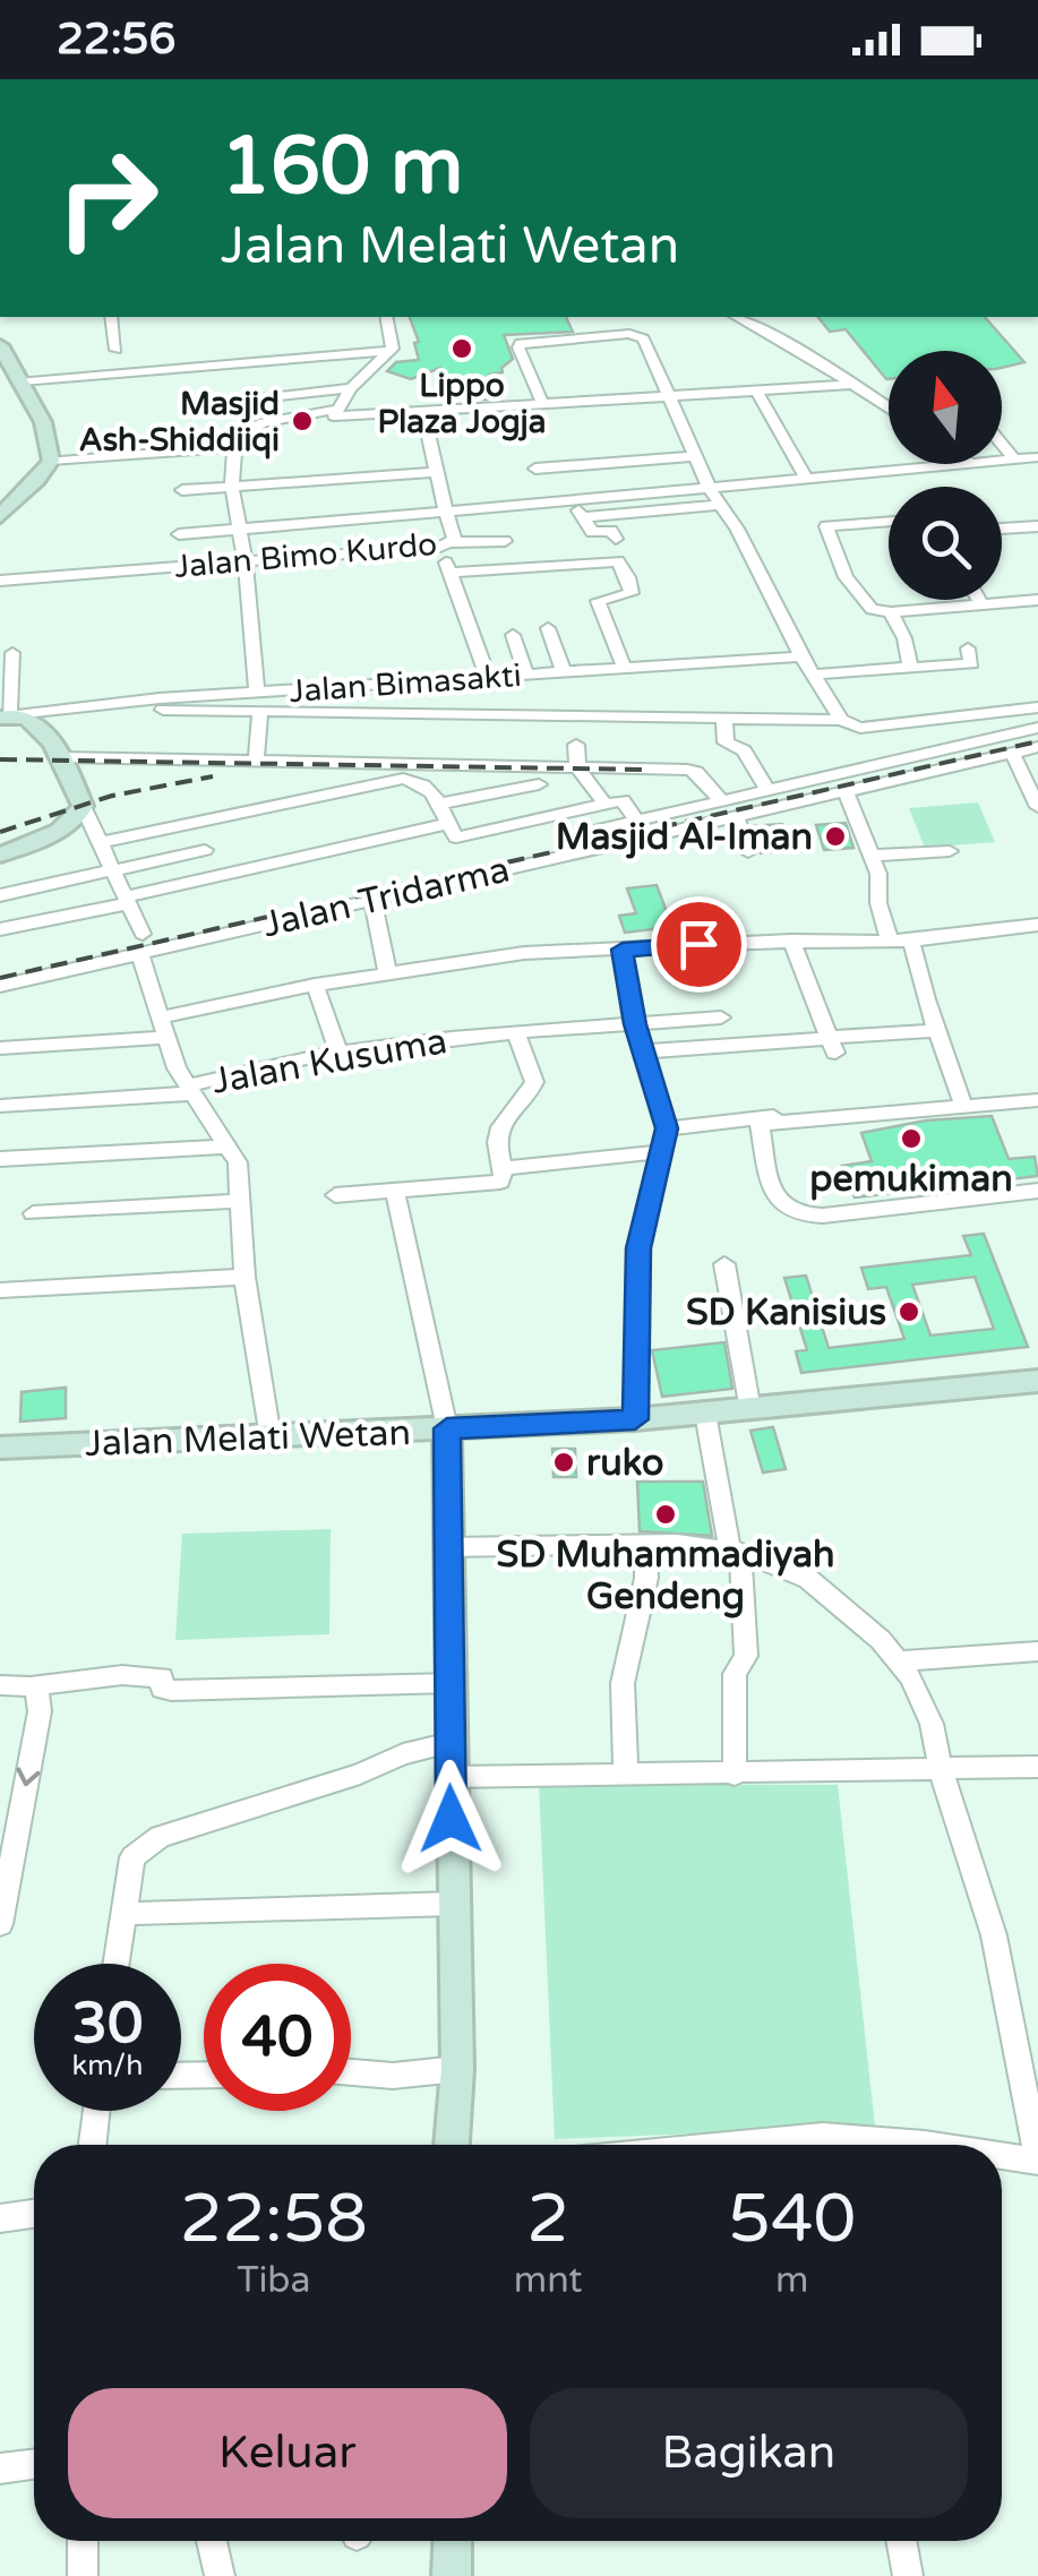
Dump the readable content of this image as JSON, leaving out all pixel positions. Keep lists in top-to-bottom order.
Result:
{
  "streets": {
    "street": [
      "Jalan Bimo Kurdo",
      "Jalan Bimasakti",
      "Jalan Tridarma",
      "Jalan Kusuma",
      "Jalan Melati Wetan"
    ]
  },
  "crossings": [
    ["Jalan Kusuma", "Jalan Melati Wetan"]
  ],
  "places": [
    "Lippo Plaza Jogja",
    "Masjid Ash-Shiddiiqi",
    "Masjid Al-Iman",
    "pemukiman",
    "SD Kanisius",
    "ruko",
    "SD Muhammadiyah Gendeng"
  ],
  "north": "top",
  "page": {
    "status": "22:56",
    "turn": ["160 m", "Jalan Melati Wetan"],
    "speed": "30 km/h",
    "limit": "40",
    "eta": [
      "22:58",
      "Tiba",
      "2",
      "mnt",
      "540",
      "m"
    ],
    "buttons": ["Keluar", "Bagikan"]
  }
}
